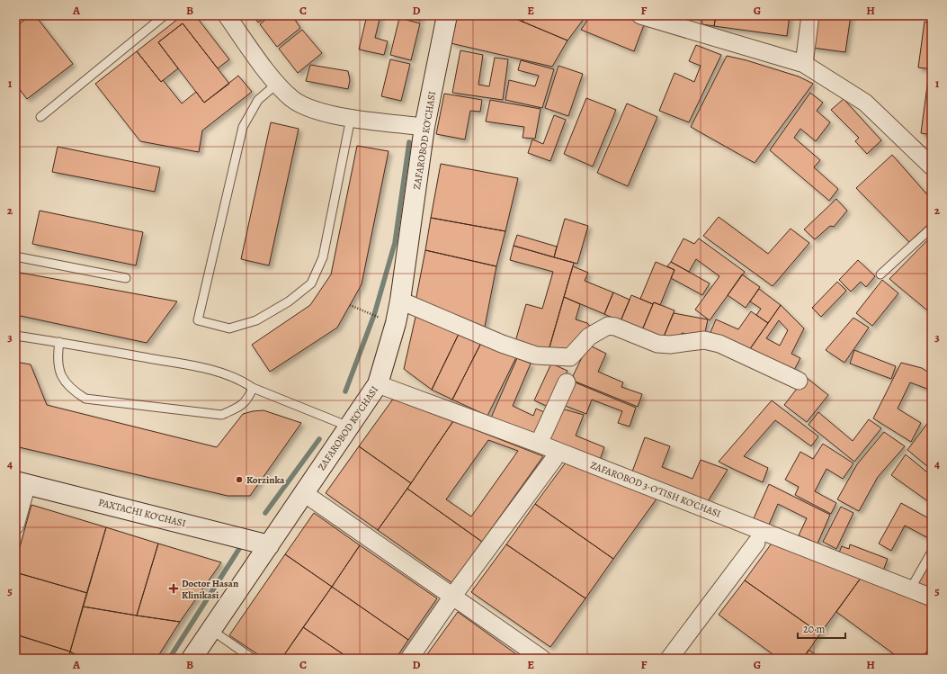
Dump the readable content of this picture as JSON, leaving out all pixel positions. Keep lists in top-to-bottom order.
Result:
{
  "streets": {
    "street": ["ZAFAROBOD KO'CHASI", "ZAFAROBOD 3-O'TISH KO'CHASI", "PAXTACHI KO'CHASI"]
  },
  "crossings": [
    ["ZAFAROBOD KO'CHASI", "ZAFAROBOD 3-O'TISH KO'CHASI"],
    ["ZAFAROBOD KO'CHASI", "PAXTACHI KO'CHASI"]
  ],
  "places": {
    "other": ["Korzinka"],
    "health": ["Doctor Hasan Klinikasi"]
  },
  "scale_bar": "20 m",
  "grid": {
    "columns": [
      "A",
      "B",
      "C",
      "D",
      "E",
      "F",
      "G",
      "H"
    ],
    "rows": [
      "1",
      "2",
      "3",
      "4",
      "5"
    ]
  }
}
